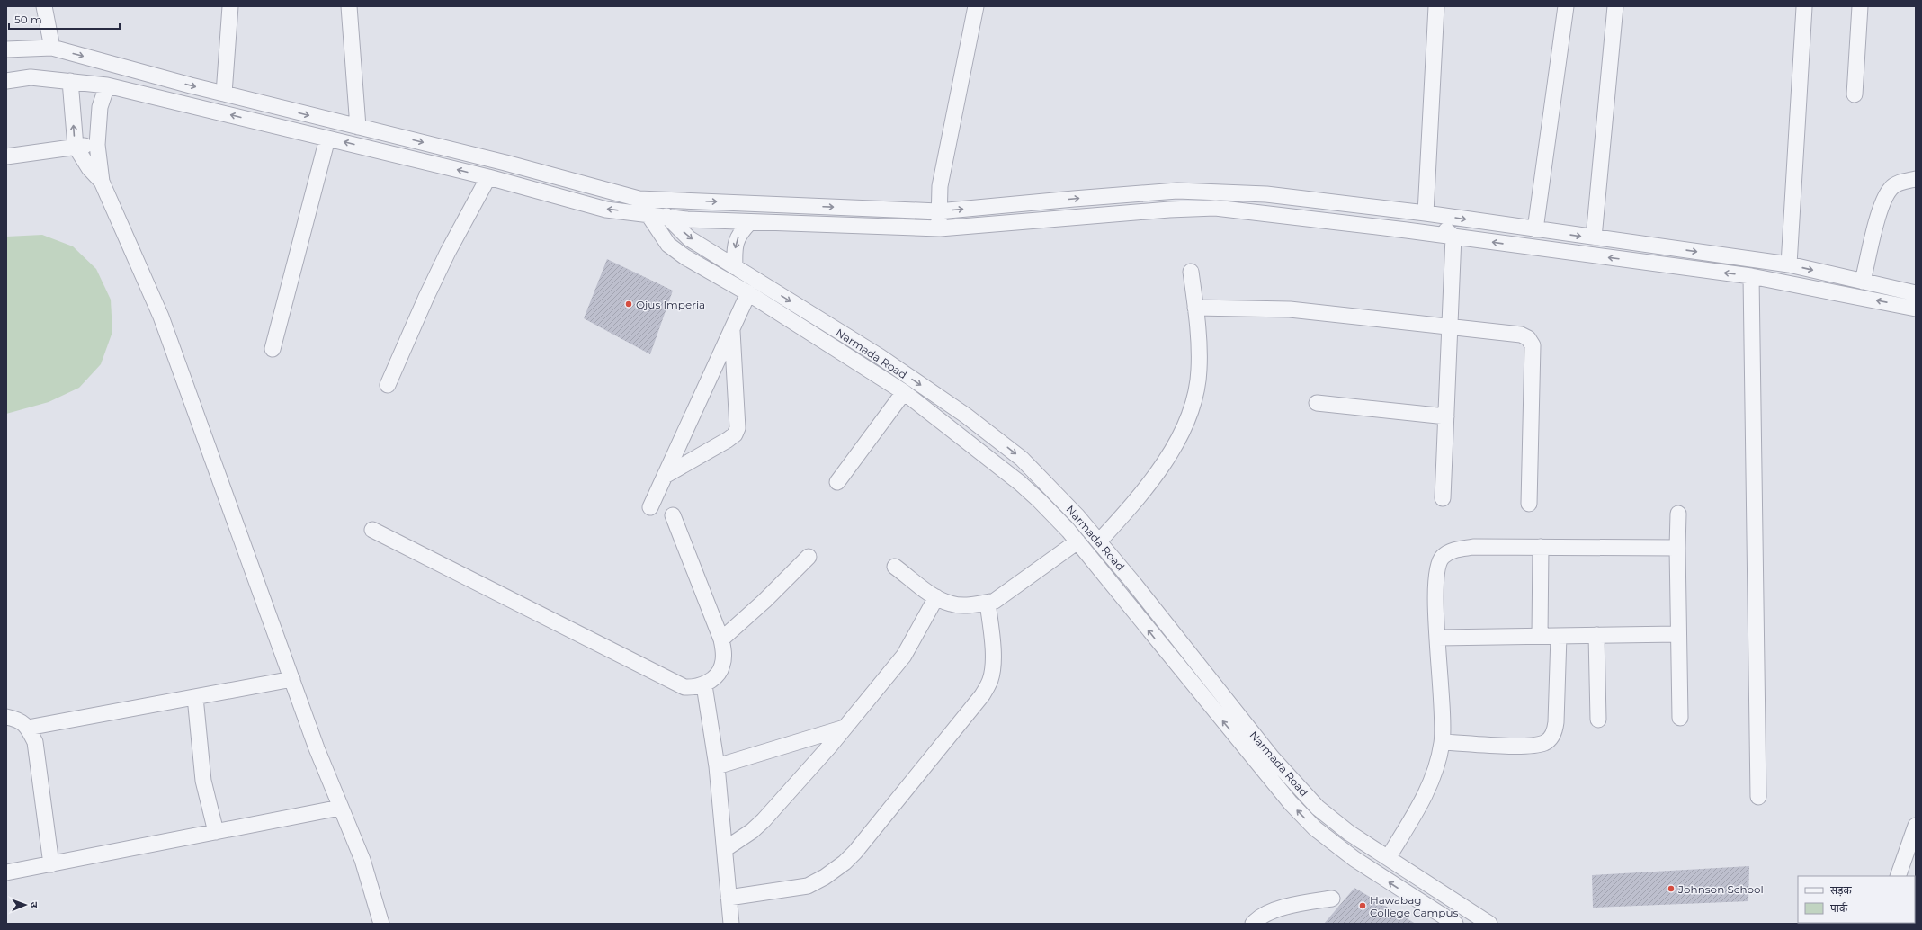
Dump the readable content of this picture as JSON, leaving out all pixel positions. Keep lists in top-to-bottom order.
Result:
{
  "streets": {
    "street": ["Narmada Road"]
  },
  "places": ["Ojus Imperia", "Johnson School", "Hawabag College Campus"],
  "legend": ["सड़क", "पार्क"],
  "scale_bar": "50 m",
  "north": "right"
}
